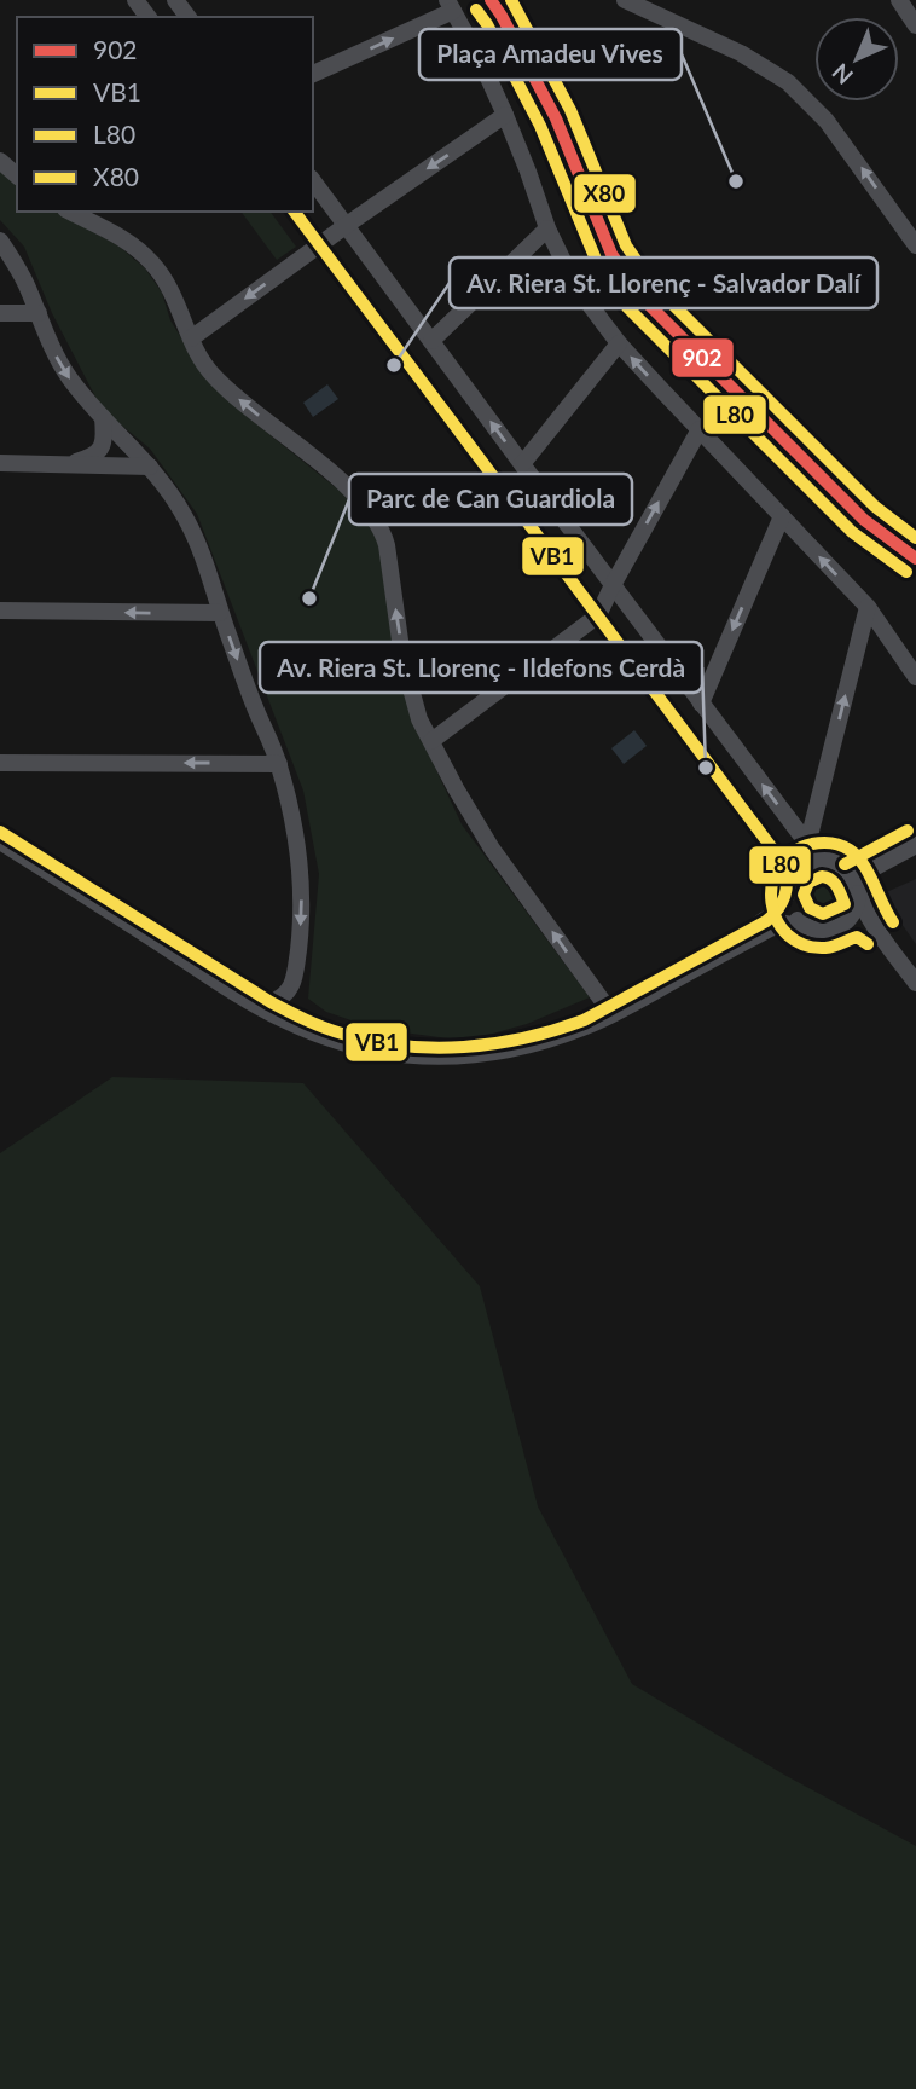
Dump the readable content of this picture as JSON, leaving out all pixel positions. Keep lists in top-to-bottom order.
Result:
{
  "places": [
    "Plaça Amadeu Vives",
    "Av. Riera St. Llorenç - Salvador Dalí",
    "Parc de Can Guardiola",
    "Av. Riera St. Llorenç - Ildefons Cerdà"
  ],
  "lines": [
    "transit line 902",
    "transit line X80",
    "transit line L80",
    "transit line VB1"
  ],
  "legend": [
    "902",
    "VB1",
    "L80",
    "X80"
  ],
  "north": "bottom left"
}
